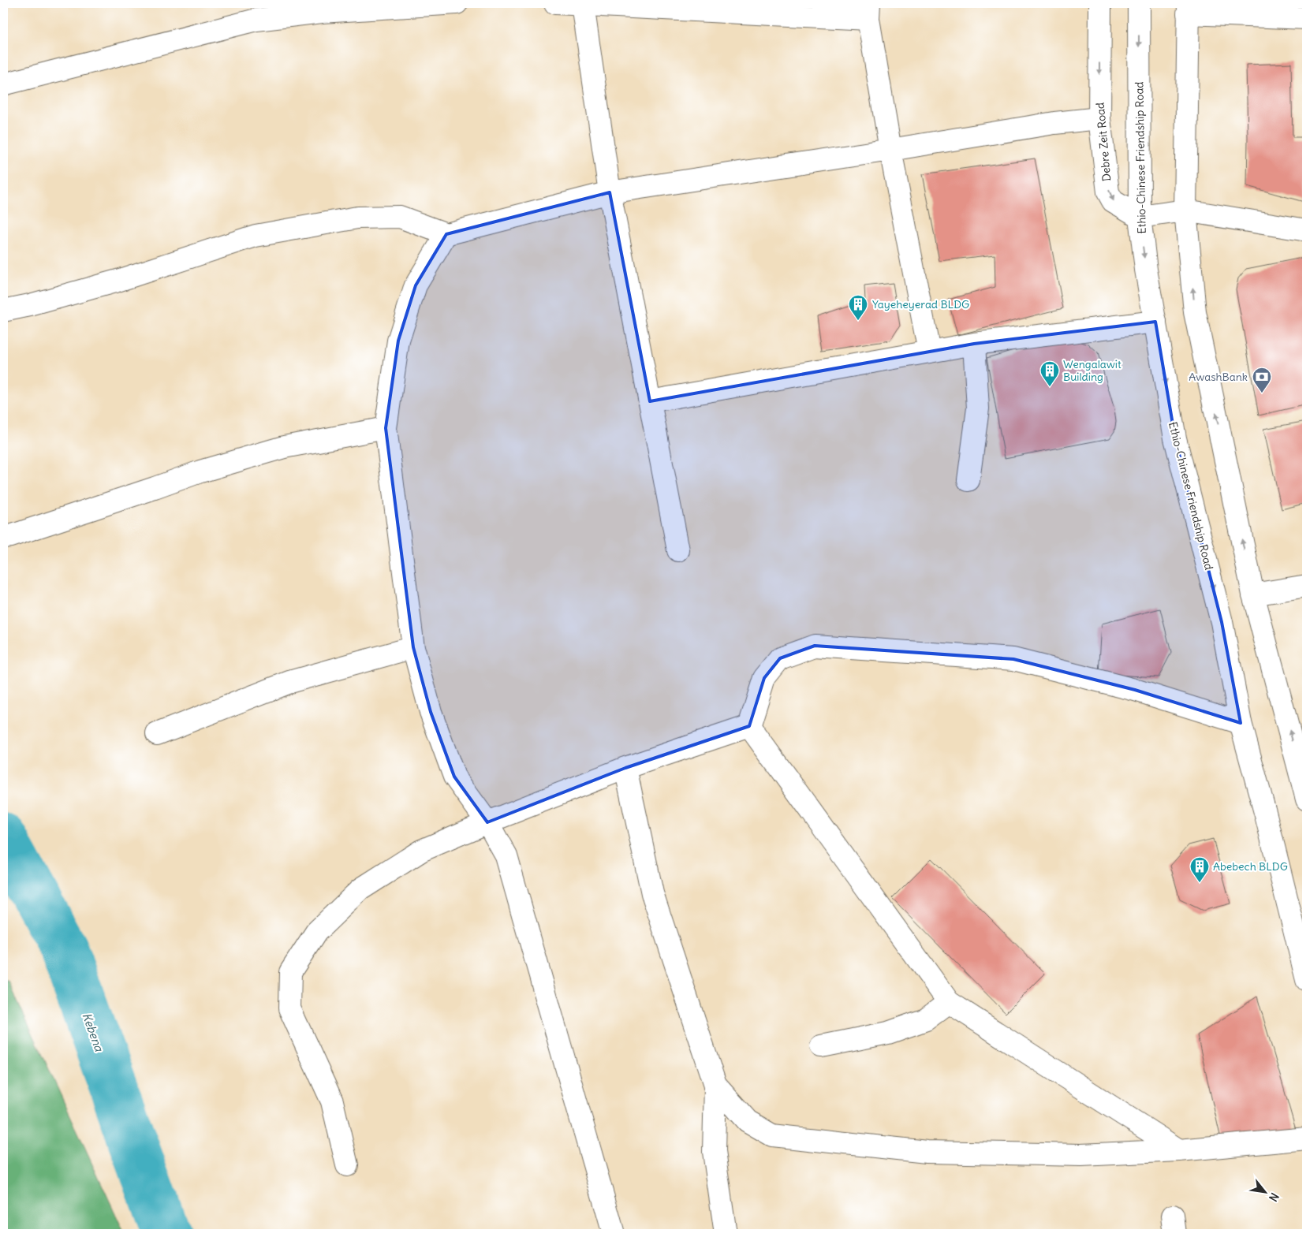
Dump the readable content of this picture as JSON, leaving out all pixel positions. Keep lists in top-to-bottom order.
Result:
{
  "streets": {
    "street": ["Debre Zeit Road", "Ethio-Chinese Friendship Road"]
  },
  "crossings": [
    ["Debre Zeit Road", "Ethio-Chinese Friendship Road"]
  ],
  "water": ["Kebena"],
  "places": {
    "building": ["Yayeheyerad BLDG", "Wengalawit Building", "Abebech BLDG"],
    "bank": ["AwashBank"]
  },
  "north": "bottom right"
}
